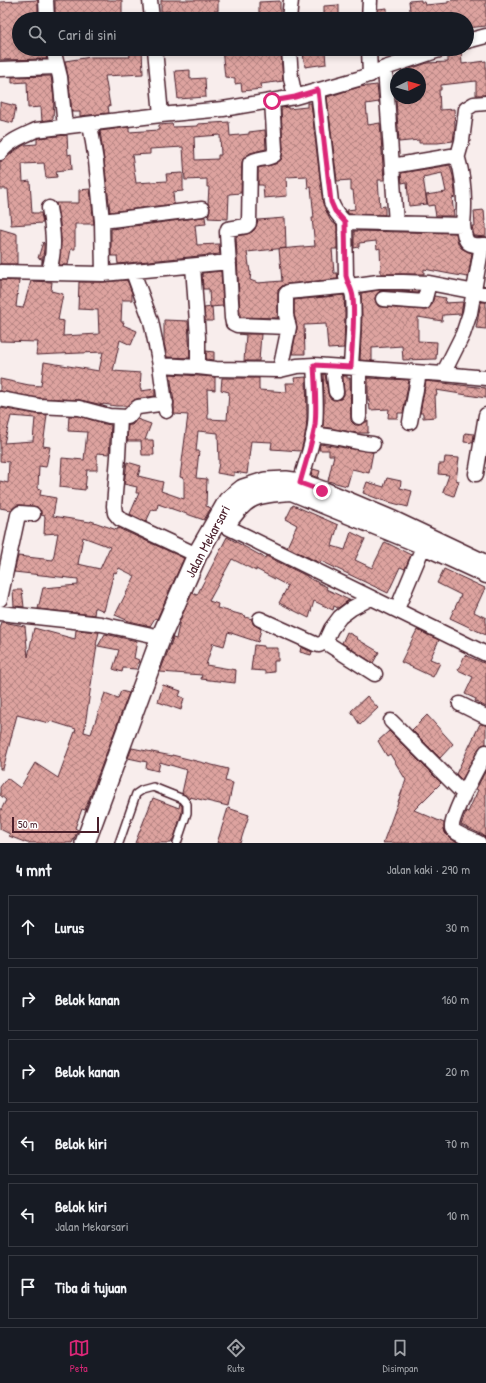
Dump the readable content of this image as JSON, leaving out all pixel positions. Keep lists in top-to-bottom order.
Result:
{
  "streets": {
    "street": ["Jalan Mekarsari"]
  },
  "scale_bar": "50 m",
  "north": "right",
  "page": {
    "search": "Cari di sini",
    "scale": "50 m",
    "heading": ["4 mnt", "Jalan kaki · 290 m"],
    "list": [
      ["Lurus", "30 m"],
      ["Belok kanan", "160 m"],
      ["Belok kanan", "20 m"],
      ["Belok kiri", "70 m"],
      ["Belok kiri", "Jalan Mekarsari", "10 m"],
      "Tiba di tujuan"
    ],
    "nav": ["Peta", "Rute", "Disimpan"]
  }
}
